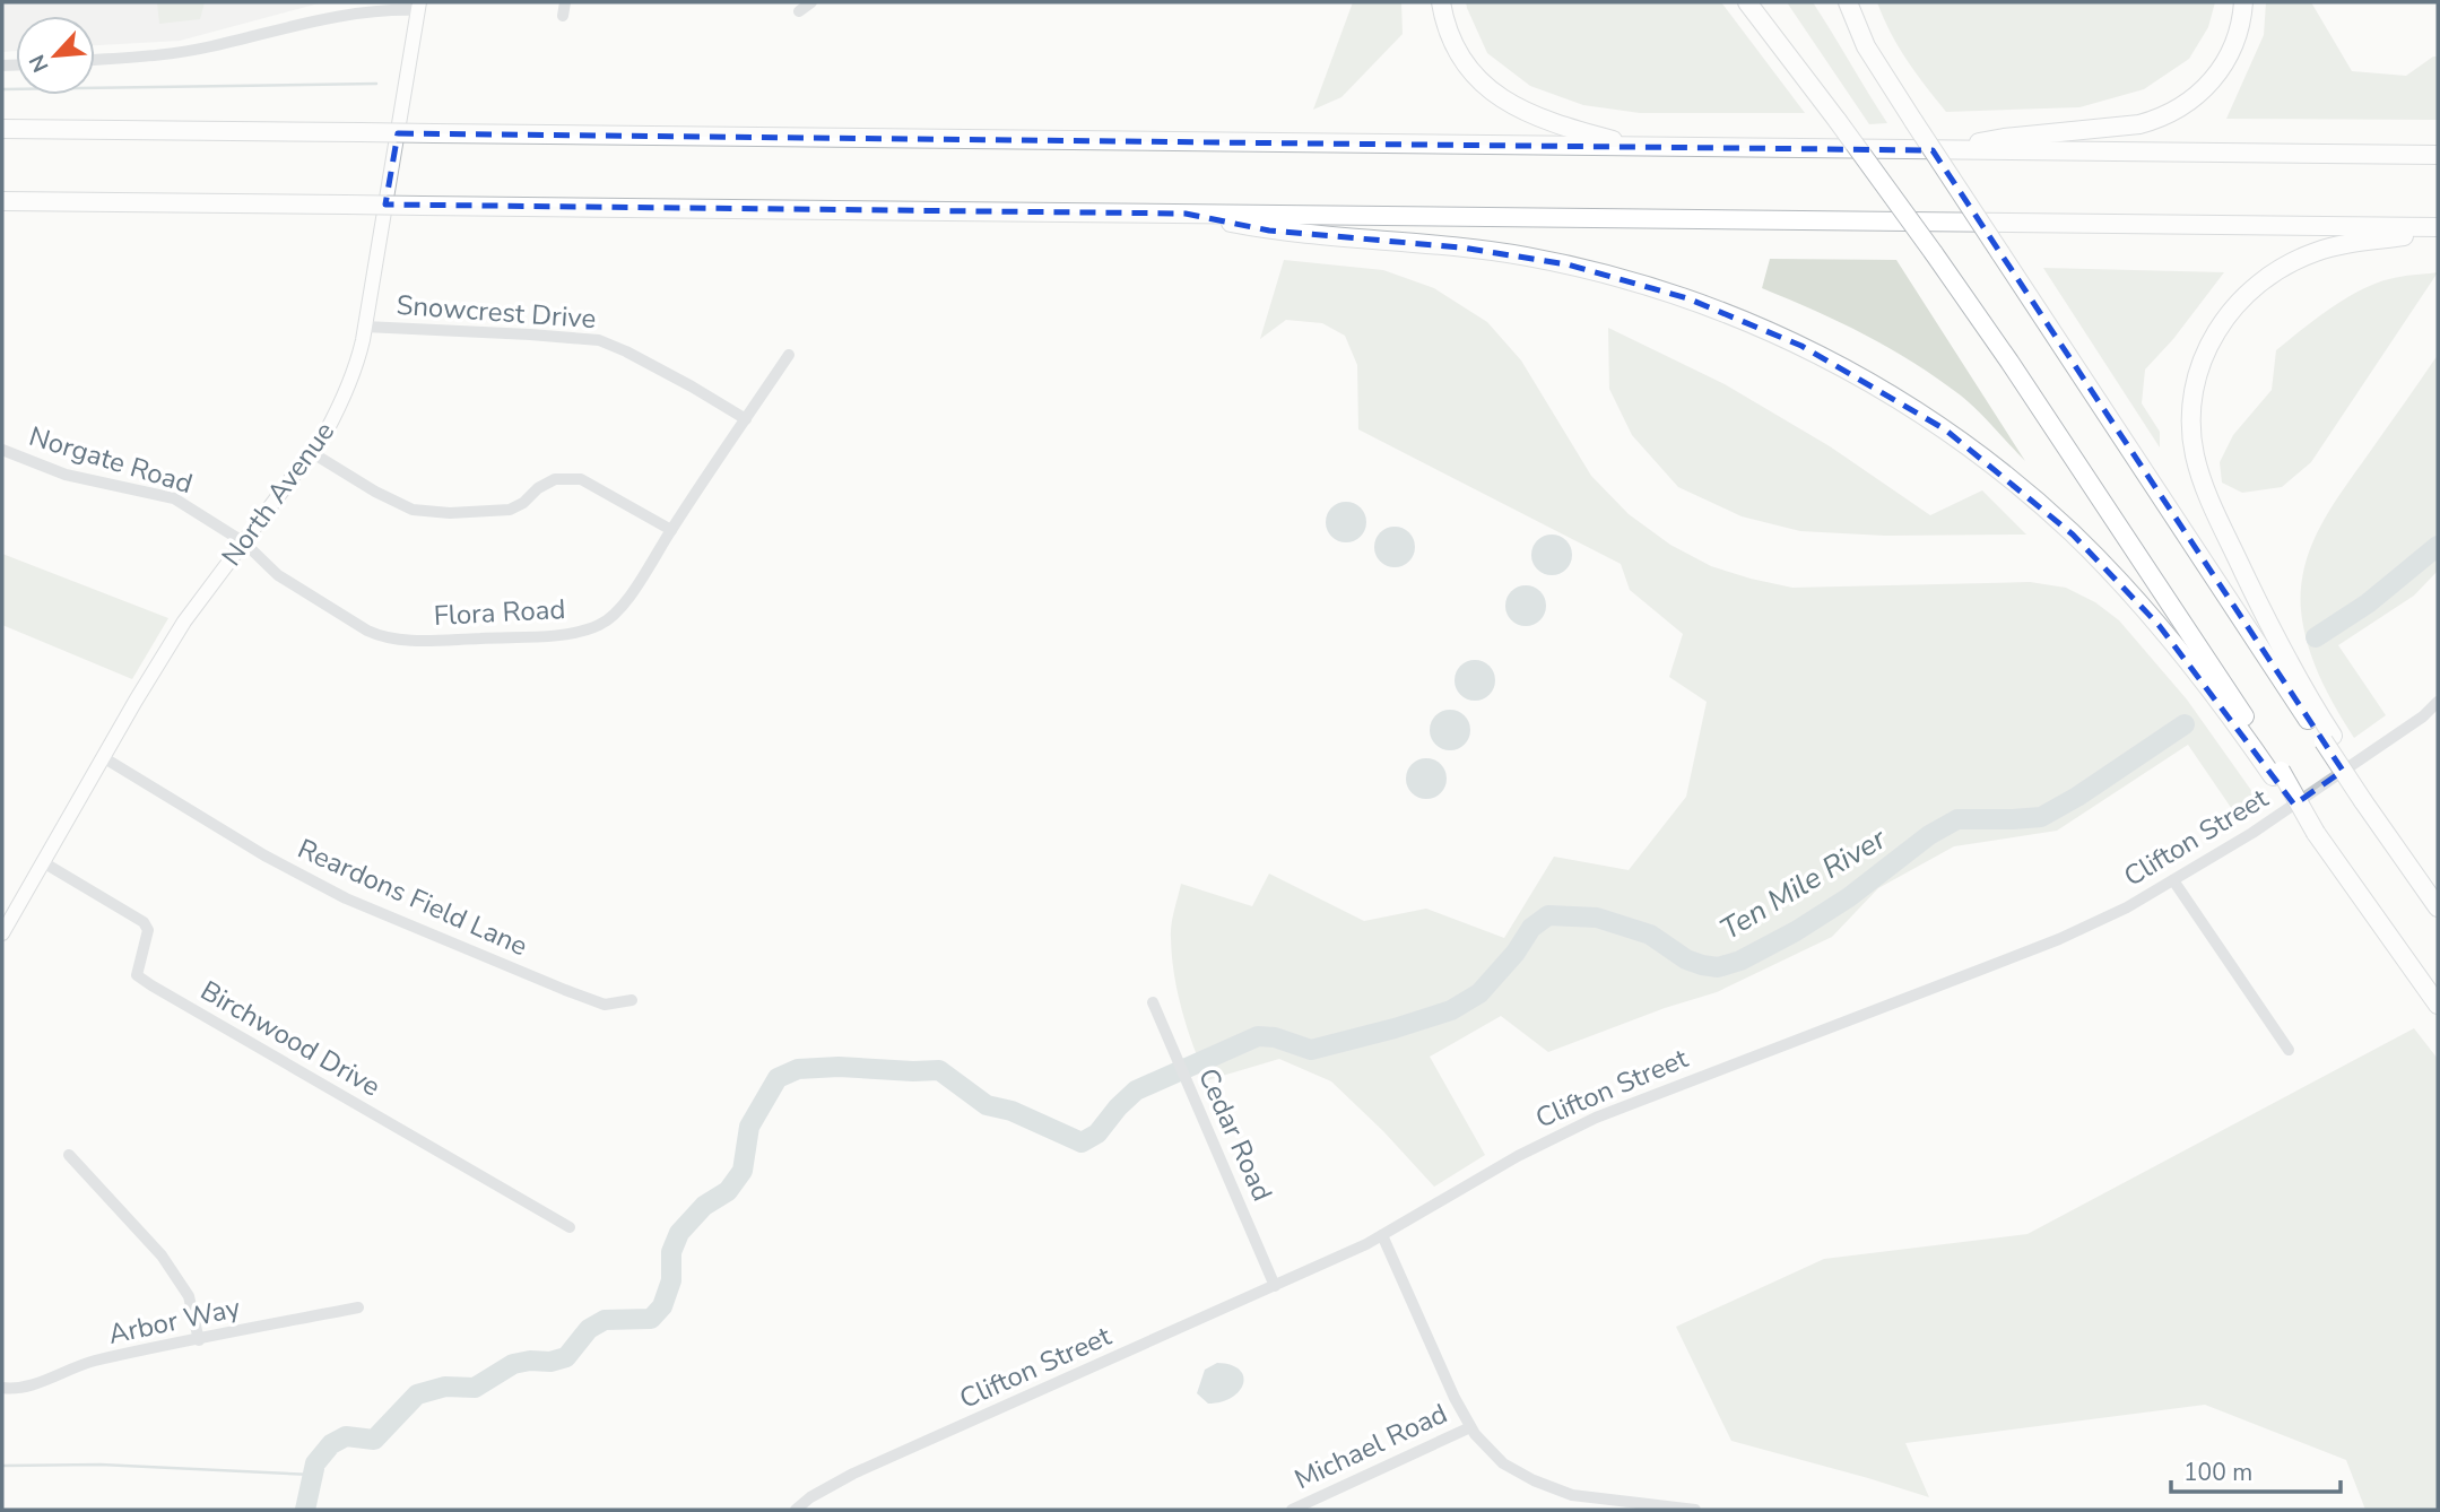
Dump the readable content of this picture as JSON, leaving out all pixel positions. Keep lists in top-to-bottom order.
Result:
{
  "streets": {
    "main road": ["North Avenue"],
    "street": [
      "Snowcrest Drive",
      "Norgate Road",
      "Flora Road",
      "Clifton Street",
      "Reardons Field Lane",
      "Birchwood Drive",
      "Cedar Road",
      "Arbor Way",
      "Michael Road"
    ]
  },
  "crossings": [
    ["Snowcrest Drive", "North Avenue"],
    ["Snowcrest Drive", "Flora Road"],
    ["Norgate Road", "North Avenue"],
    ["Norgate Road", "Flora Road"],
    ["North Avenue", "Flora Road"],
    ["North Avenue", "Reardons Field Lane"],
    ["North Avenue", "Birchwood Drive"],
    ["Clifton Street", "Cedar Road"]
  ],
  "water": ["Ten Mile River"],
  "scale_bar": "100 m",
  "north": "bottom left"
}
